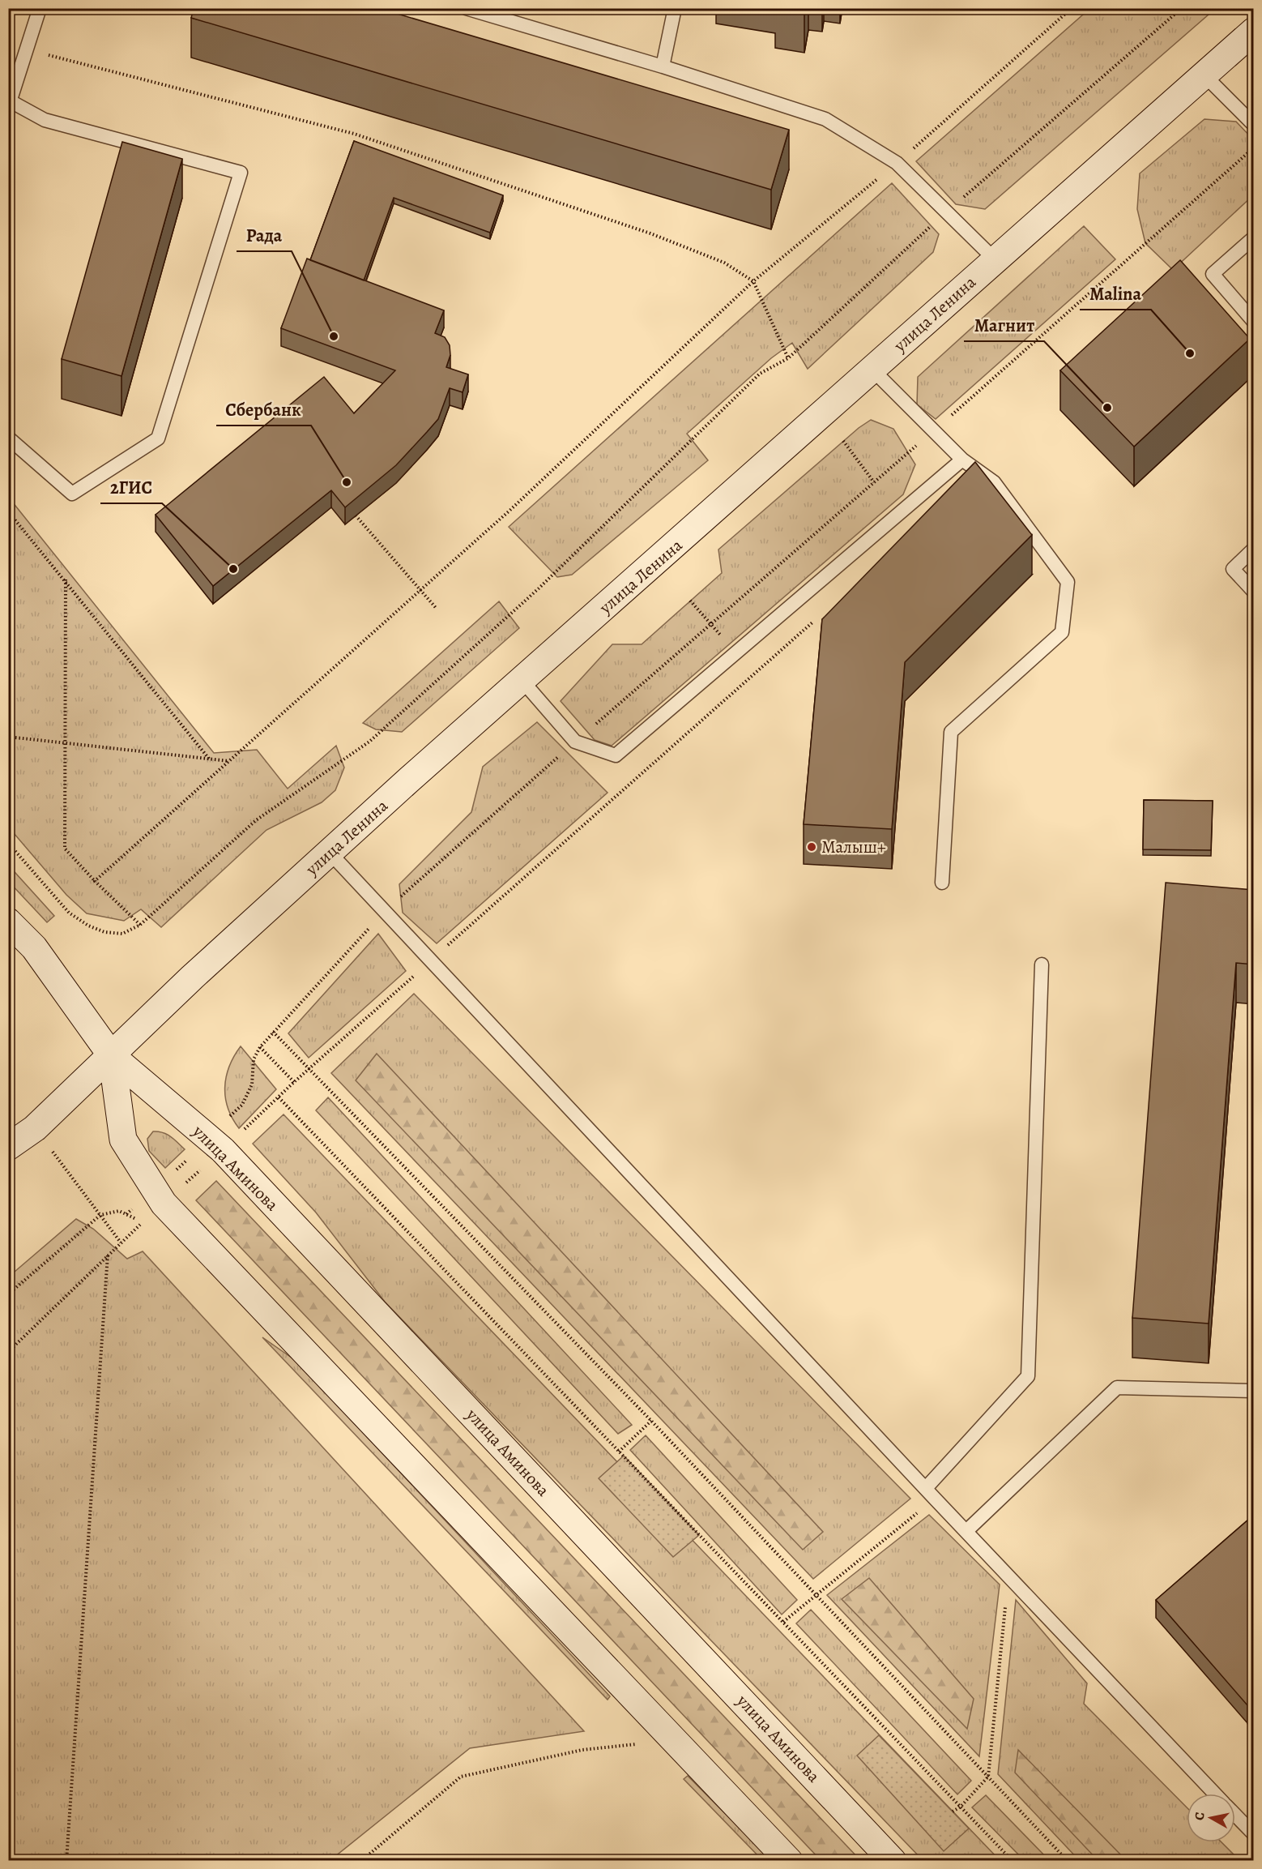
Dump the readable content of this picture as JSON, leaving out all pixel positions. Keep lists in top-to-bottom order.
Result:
{
  "streets": {
    "street": ["улица Ленина", "улица Аминова"]
  },
  "crossings": [
    ["улица Ленина", "улица Аминова"]
  ],
  "places": [
    "Рада",
    "Malina",
    "Магнит",
    "Сбербанк",
    "2ГИС",
    "Малыш+"
  ],
  "north": "left"
}
